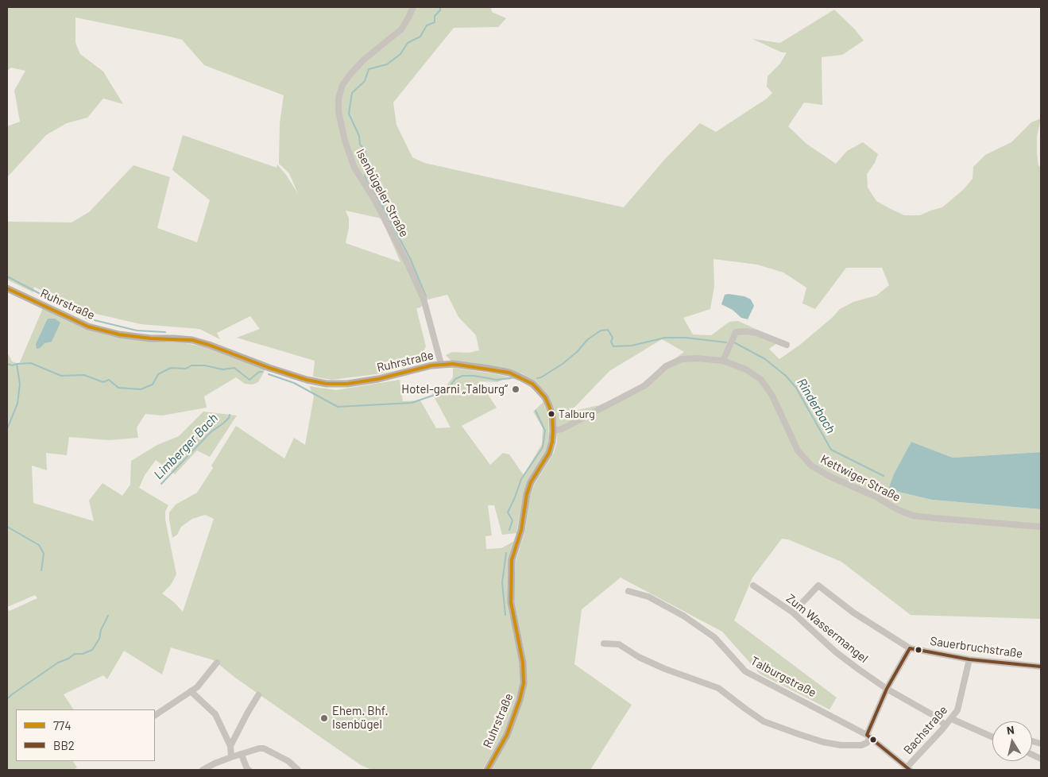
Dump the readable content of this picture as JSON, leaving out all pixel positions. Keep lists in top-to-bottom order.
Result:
{
  "streets": {
    "main road": ["Ruhrstraße"],
    "street": [
      "Isenbügeler Straße",
      "Kettwiger Straße",
      "Zum Wassermangel",
      "Sauerbruchstraße",
      "Talburgstraße",
      "Bachstraße"
    ]
  },
  "crossings": [
    ["Isenbügeler Straße", "Ruhrstraße"],
    ["Ruhrstraße", "Kettwiger Straße"],
    ["Zum Wassermangel", "Bachstraße"],
    ["Sauerbruchstraße", "Bachstraße"],
    ["Talburgstraße", "Bachstraße"]
  ],
  "water": ["Rinderbach", "Limberger Bach"],
  "places": ["Hotel-garni „Talburg“", "Talburg", "Ehem. Bhf. Isenbügel"],
  "lines": ["transit line 774", "transit line BB2"],
  "legend": ["774", "BB2"],
  "north": "top"
}
